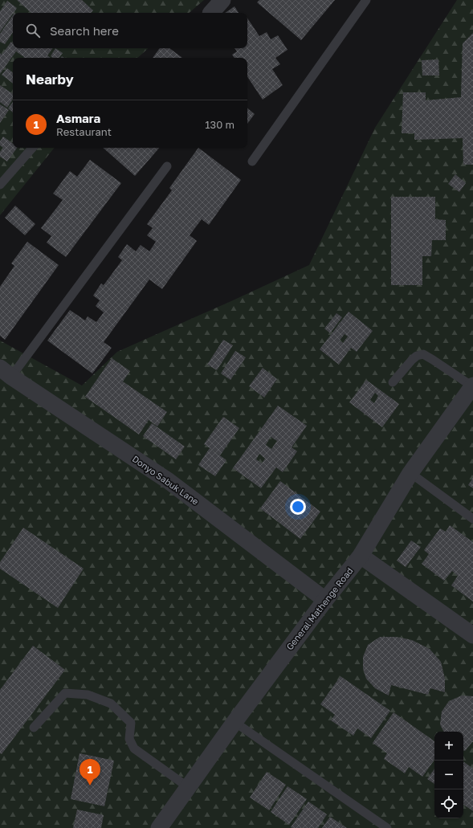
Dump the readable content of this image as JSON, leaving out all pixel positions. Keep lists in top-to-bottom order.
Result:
{
  "streets": {
    "street": ["Donyo Sabuk Lane", "General Mathenge Road"]
  },
  "crossings": [
    ["Donyo Sabuk Lane", "General Mathenge Road"]
  ],
  "page": {
    "search": "Search here",
    "heading": "Nearby",
    "list": [
      {
        "mark": "1",
        "name": "Asmara",
        "note": "Restaurant",
        "value": "130 m"
      }
    ],
    "map_buttons": ["+", "−"],
    "pins": "1"
  }
}
